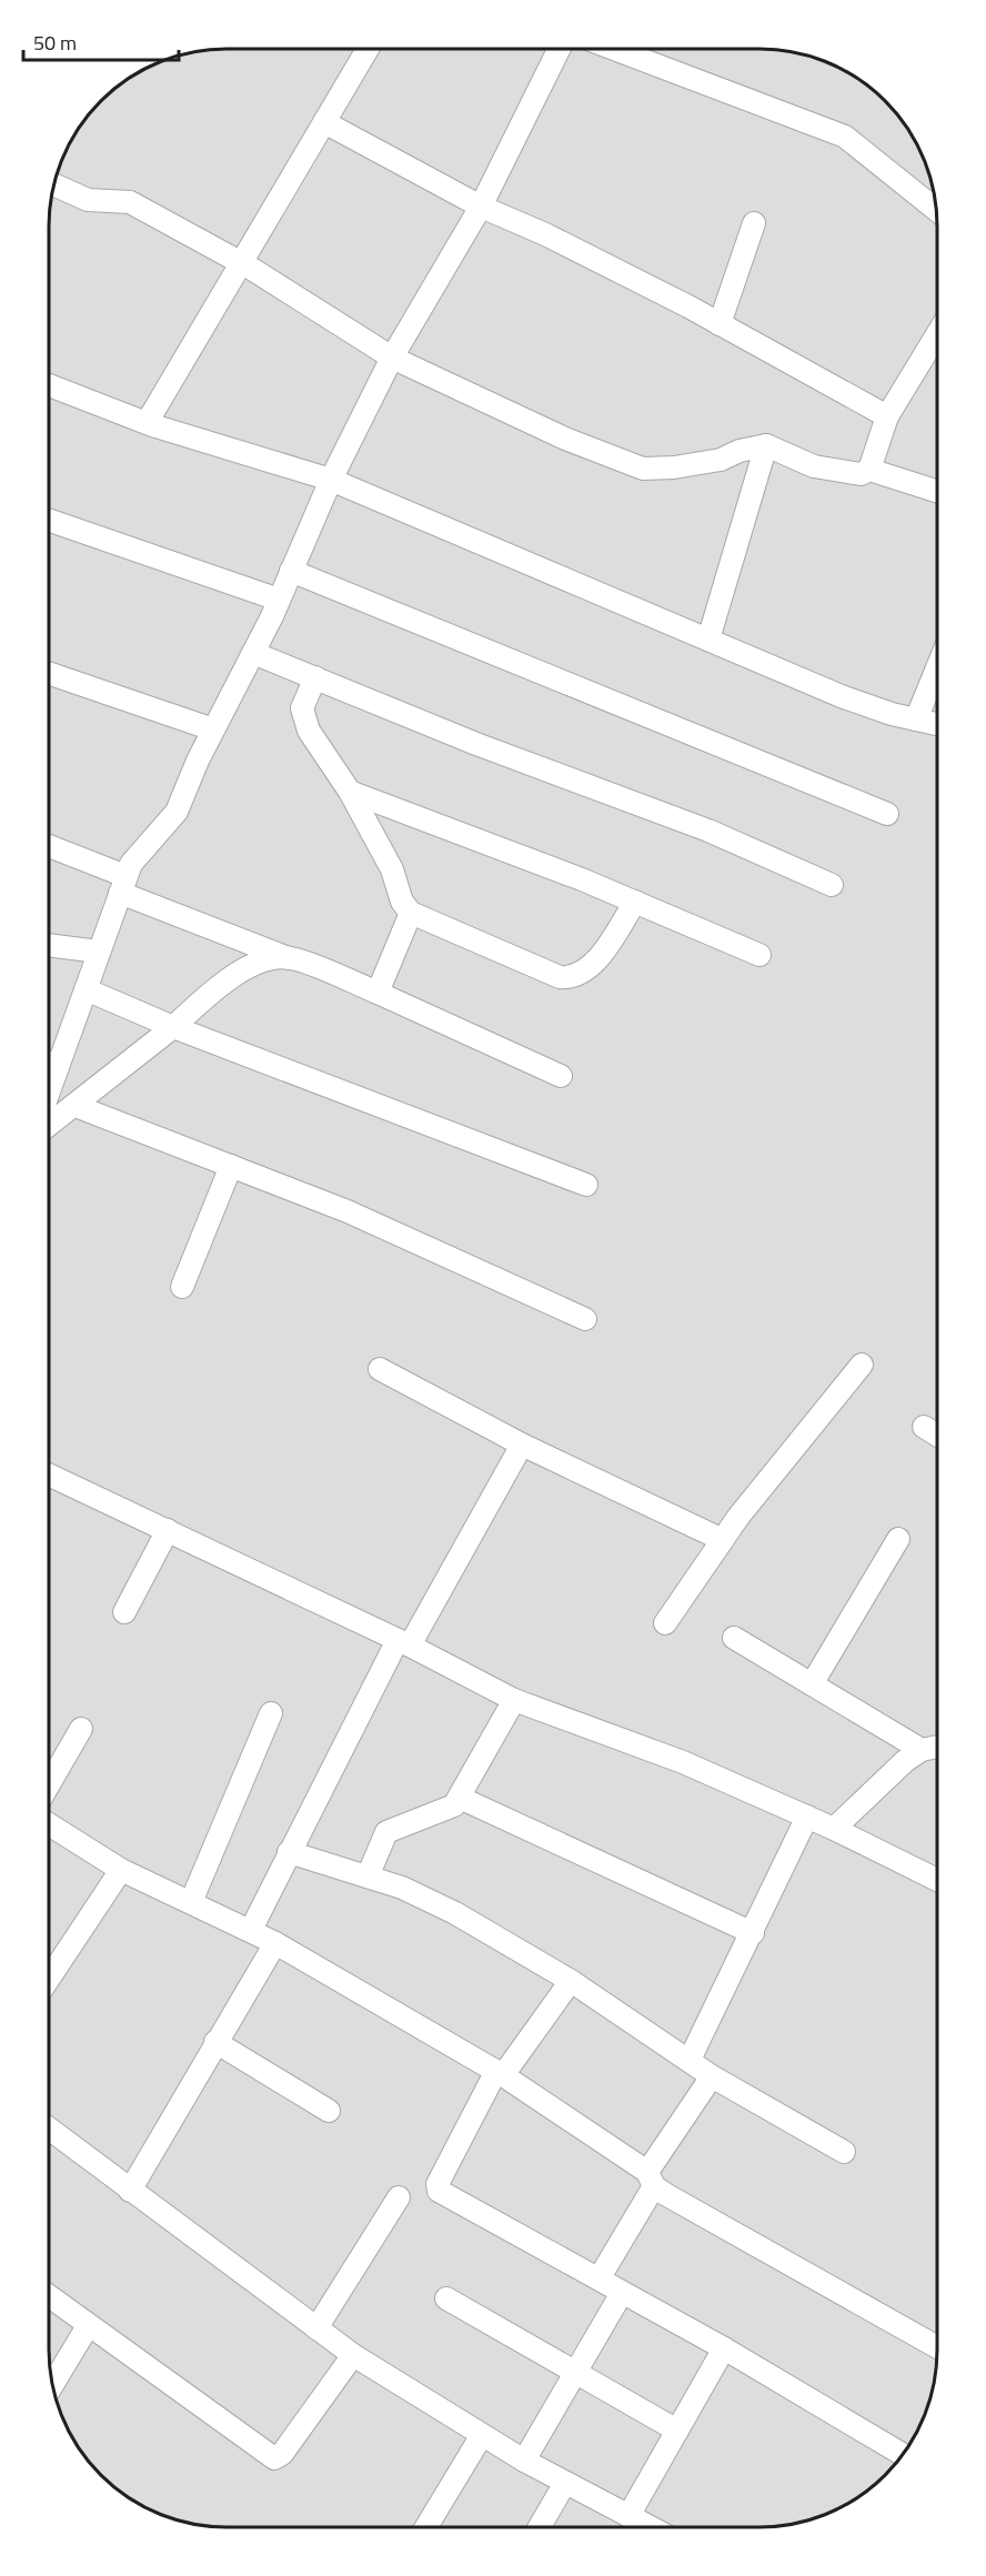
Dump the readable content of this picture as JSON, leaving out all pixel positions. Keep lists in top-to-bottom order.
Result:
{
  "scale_bar": "50 m"
}
